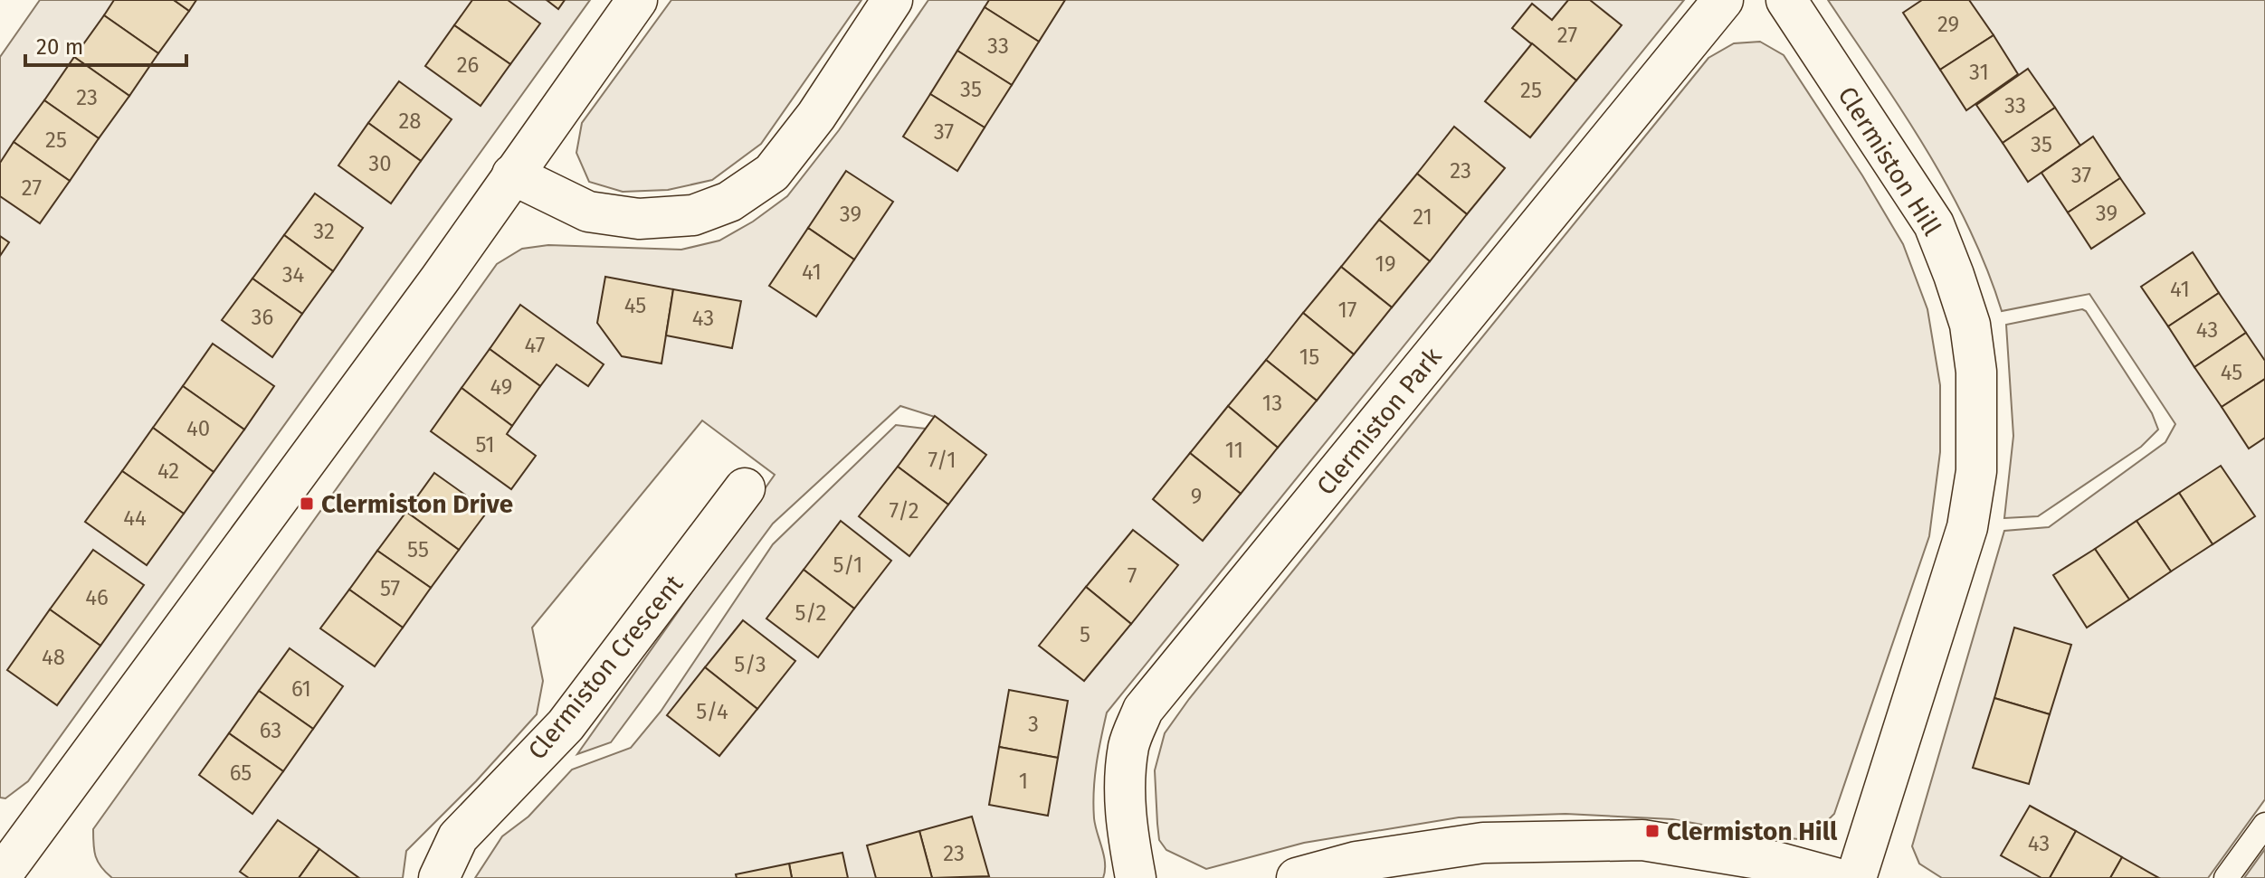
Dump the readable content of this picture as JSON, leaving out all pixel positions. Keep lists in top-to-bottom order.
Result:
{
  "streets": {
    "street": ["Clermiston Hill", "Clermiston Park", "Clermiston Crescent"]
  },
  "places": {
    "transit": ["Clermiston Drive", "Clermiston Hill"]
  },
  "house_numbers": [
    "29",
    "27",
    "33",
    "26",
    "31",
    "35",
    "25",
    "23",
    "33",
    "28",
    "37",
    "25",
    "35",
    "30",
    "23",
    "37",
    "27",
    "39",
    "39",
    "21",
    "32",
    "19",
    "41",
    "34",
    "41",
    "45",
    "17",
    "36",
    "43",
    "43",
    "47",
    "15",
    "45",
    "49",
    "13",
    "40",
    "51",
    "11",
    "7/1",
    "42",
    "9",
    "7/2",
    "44",
    "55",
    "5/1",
    "7",
    "57",
    "46",
    "5/2",
    "5",
    "48",
    "5/3",
    "61",
    "5/4",
    "3",
    "63",
    "65",
    "1",
    "43",
    "23"
  ],
  "scale_bar": "20 m"
}
